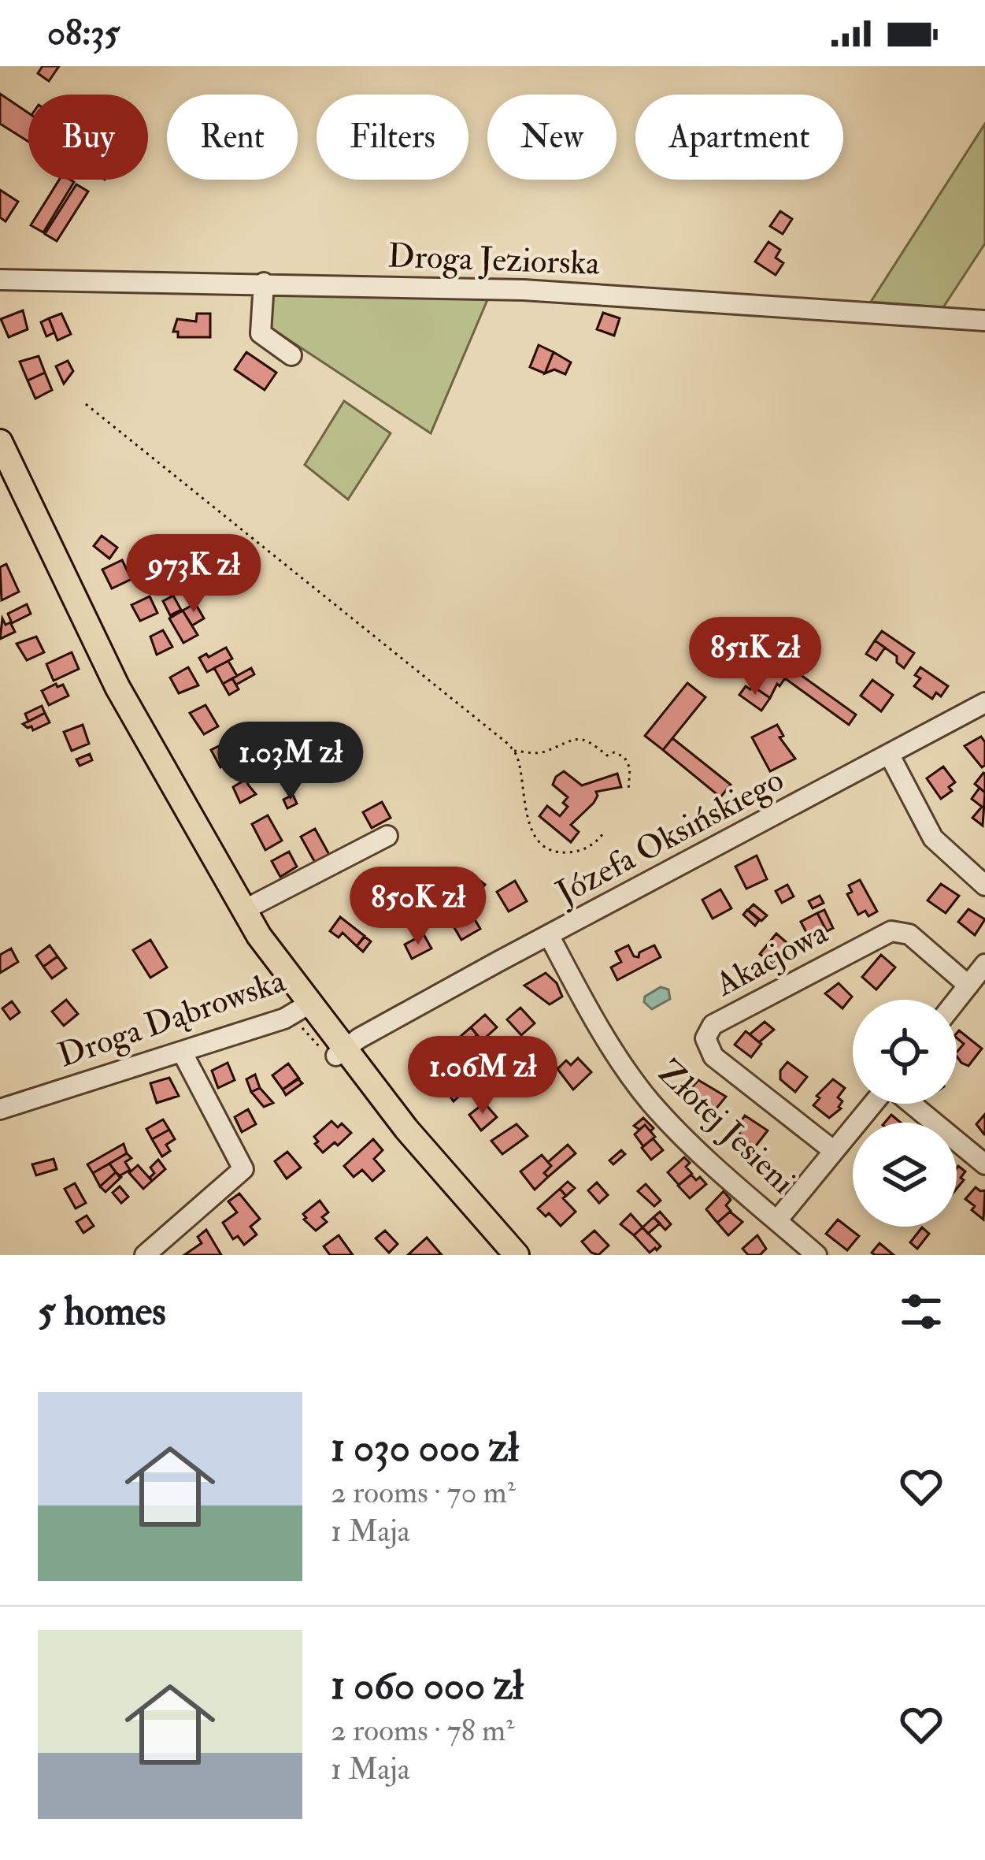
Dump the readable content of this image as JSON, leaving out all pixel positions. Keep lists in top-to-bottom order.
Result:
{
  "streets": {
    "street": [
      "Droga Jeziorska",
      "Józefa Oksińskiego",
      "Akacjowa",
      "Droga Dąbrowska",
      "Złotej Jesieni"
    ]
  },
  "crossings": [
    ["Józefa Oksińskiego", "Złotej Jesieni"]
  ],
  "page": {
    "status": "08:35",
    "chip": [
      "Buy",
      "Rent",
      "Filters",
      "New",
      "Apartment"
    ],
    "price": [
      "973K zł",
      "851K zł",
      "1.03M zł",
      "850K zł",
      "1.06M zł"
    ],
    "heading": "5 homes",
    "list": [
      {
        "name": "1 030 000 zł",
        "note": "2 rooms · 70 m² · 1 Maja"
      },
      {
        "name": "1 060 000 zł",
        "note": "2 rooms · 78 m² · 1 Maja"
      }
    ]
  }
}
